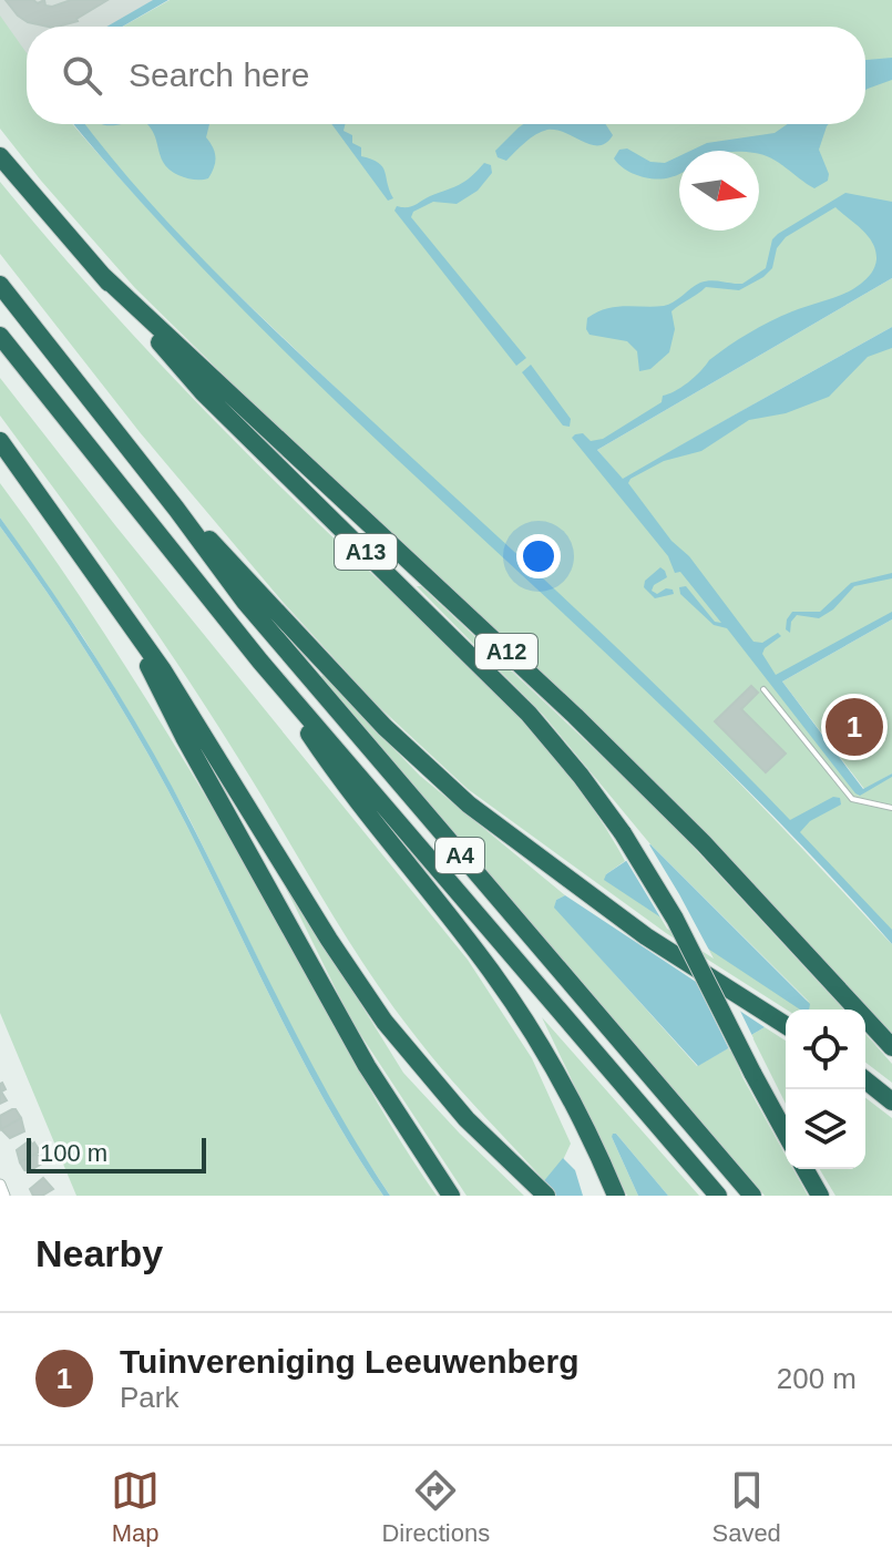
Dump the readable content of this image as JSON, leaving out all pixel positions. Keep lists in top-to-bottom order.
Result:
{
  "streets": {
    "highway": ["A13", "A12", "A4"]
  },
  "crossings": [
    ["A13", "A12"]
  ],
  "scale_bar": "100 m",
  "north": "right",
  "page": {
    "search": "Search here",
    "pins": "1",
    "scale": "100 m",
    "heading": "Nearby",
    "list": [
      {
        "mark": "1",
        "name": "Tuinvereniging Leeuwenberg",
        "note": "Park",
        "value": "200 m"
      }
    ],
    "nav": ["Map", "Directions", "Saved"]
  }
}
